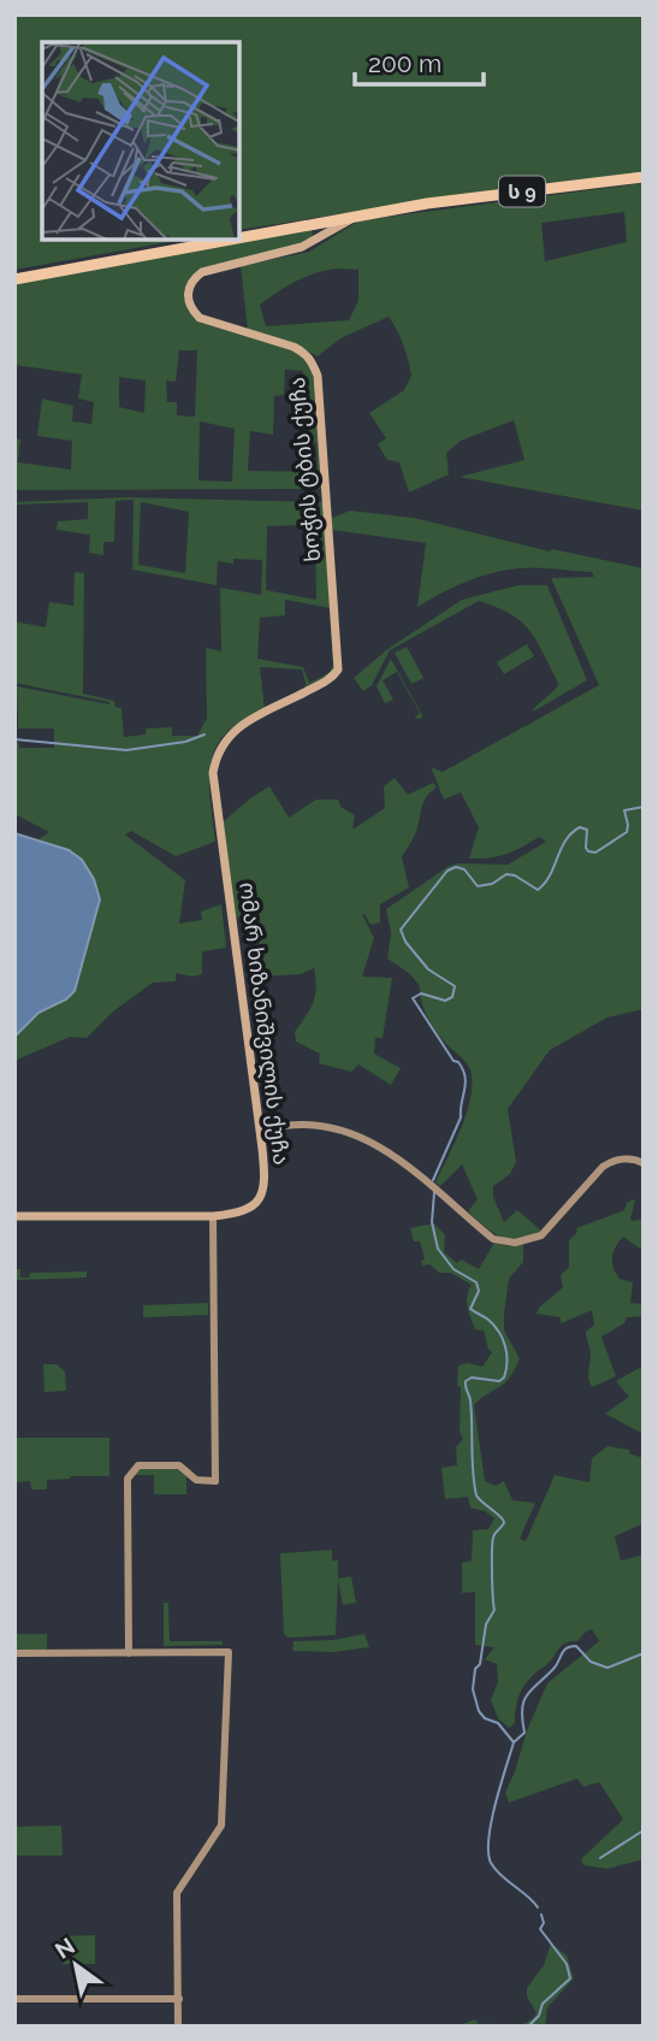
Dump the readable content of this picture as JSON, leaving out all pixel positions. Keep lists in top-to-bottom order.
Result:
{
  "streets": {
    "highway": ["ს 9"],
    "main road": ["ხოჭის ტბის ქუჩა", "ომარ ხიზანიშვილის ქუჩა"]
  },
  "crossings": [
    ["ს 9", "ხოჭის ტბის ქუჩა"],
    ["ხოჭის ტბის ქუჩა", "ომარ ხიზანიშვილის ქუჩა"]
  ],
  "scale_bar": "200 m",
  "north": "top left"
}
